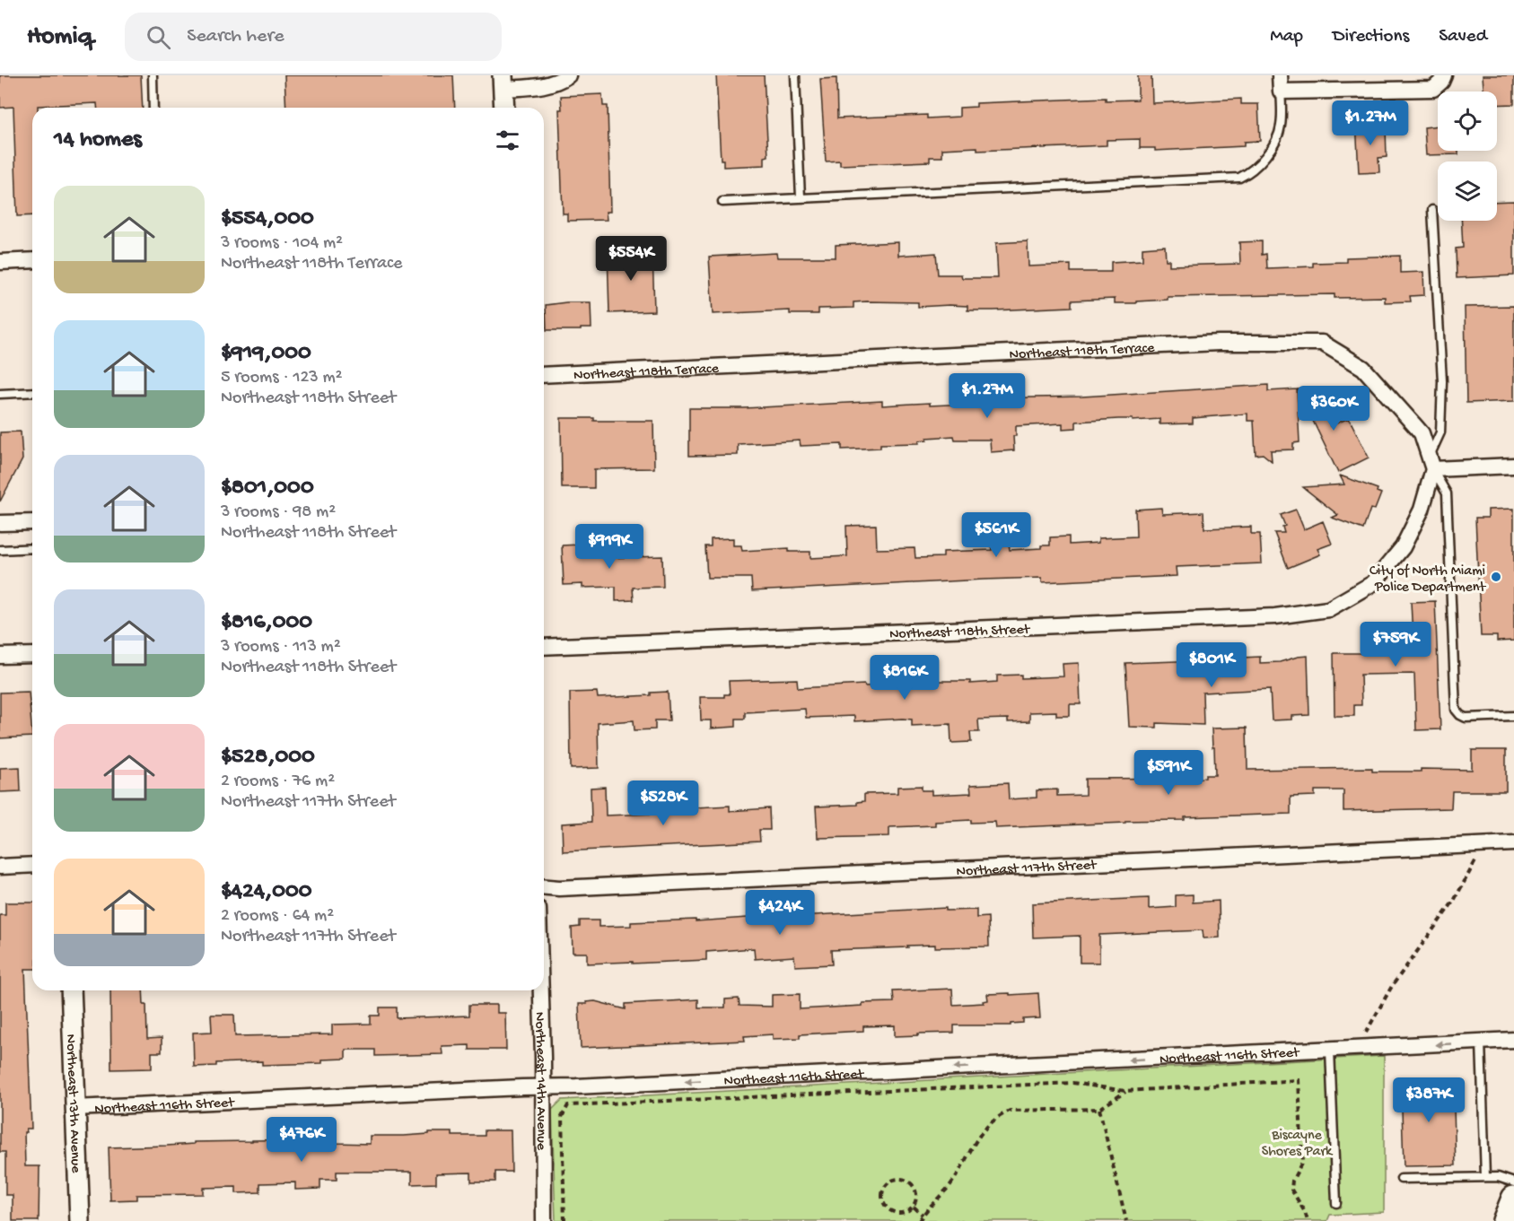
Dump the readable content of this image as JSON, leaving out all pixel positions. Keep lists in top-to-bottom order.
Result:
{
  "streets": {
    "street": [
      "Northeast 118th Terrace",
      "Northeast 118th Street",
      "Northeast 117th Street",
      "Northeast 116th Street",
      "Northeast 14th Avenue",
      "Northeast 13th Avenue"
    ]
  },
  "crossings": [
    ["Northeast 118th Terrace", "Northeast 118th Street"],
    ["Northeast 116th Street", "Northeast 14th Avenue"],
    ["Northeast 116th Street", "Northeast 13th Avenue"]
  ],
  "one_way": ["Northeast 116th Street"],
  "parks": ["Biscayne Shores Park"],
  "places": ["City of North Miami Police Department"],
  "page": {
    "header": "Homiq",
    "search": "Search here",
    "nav": ["Map", "Directions", "Saved"],
    "price": [
      "$1.27M",
      "$554K",
      "$1.27M",
      "$360K",
      "$561K",
      "$919K",
      "$759K",
      "$801K",
      "$816K",
      "$591K",
      "$528K",
      "$424K",
      "$387K",
      "$476K"
    ],
    "heading": "14 homes",
    "list": [
      {
        "name": "$554,000",
        "note": "3 rooms · 104 m² · Northeast 118th Terrace"
      },
      {
        "name": "$919,000",
        "note": "5 rooms · 123 m² · Northeast 118th Street"
      },
      {
        "name": "$801,000",
        "note": "3 rooms · 98 m² · Northeast 118th Street"
      },
      {
        "name": "$816,000",
        "note": "3 rooms · 113 m² · Northeast 118th Street"
      },
      {
        "name": "$528,000",
        "note": "2 rooms · 76 m² · Northeast 117th Street"
      },
      {
        "name": "$424,000",
        "note": "2 rooms · 64 m² · Northeast 117th Street"
      }
    ]
  }
}
